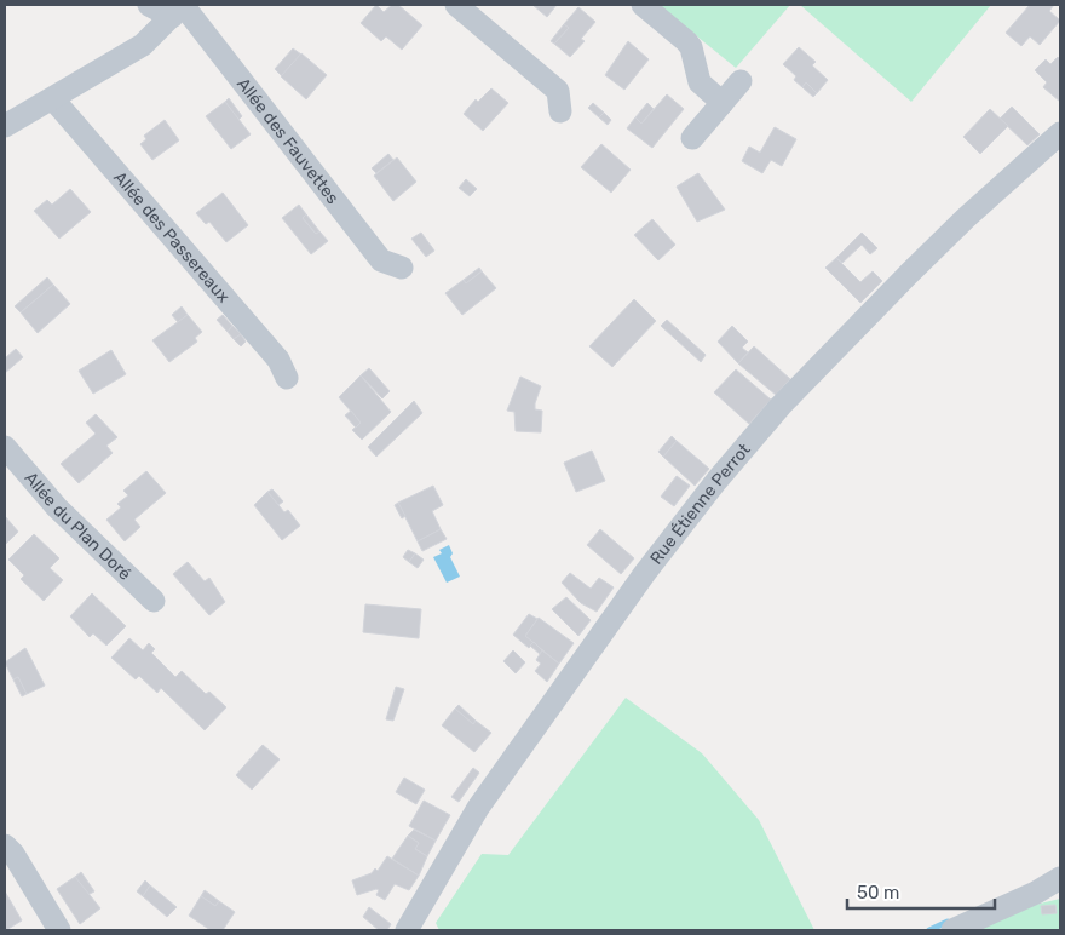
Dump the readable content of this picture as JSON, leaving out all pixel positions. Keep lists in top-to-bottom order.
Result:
{
  "streets": {
    "street": [
      "Allée des Fauvettes",
      "Allée des Passereaux",
      "Rue Étienne Perrot",
      "Allée du Plan Doré"
    ]
  },
  "scale_bar": "50 m"
}
